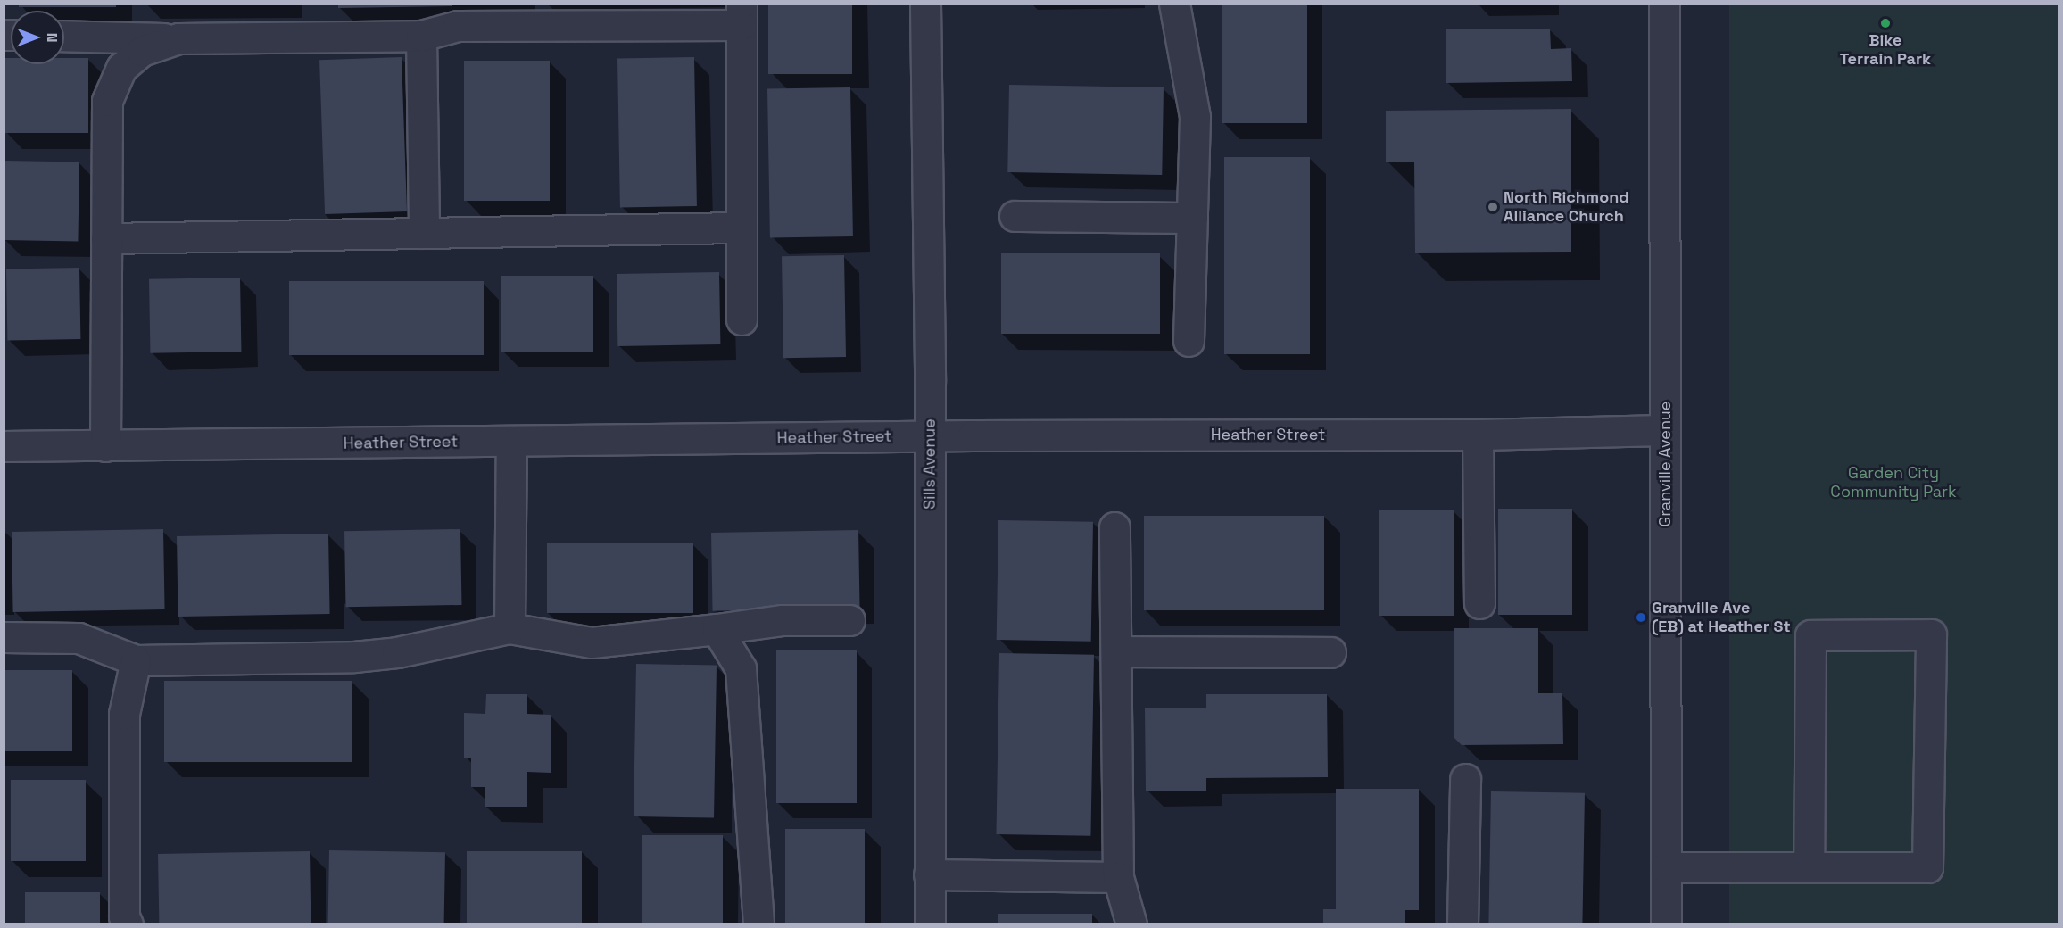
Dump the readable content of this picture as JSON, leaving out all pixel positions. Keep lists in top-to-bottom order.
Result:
{
  "streets": {
    "street": ["Heather Street", "Sills Avenue", "Granville Avenue"]
  },
  "crossings": [
    ["Heather Street", "Sills Avenue"],
    ["Heather Street", "Granville Avenue"]
  ],
  "parks": ["Garden City Community Park"],
  "places": ["Bike Terrain Park", "North Richmond Alliance Church", "Granville Ave (EB) at Heather St"],
  "north": "right"
}
